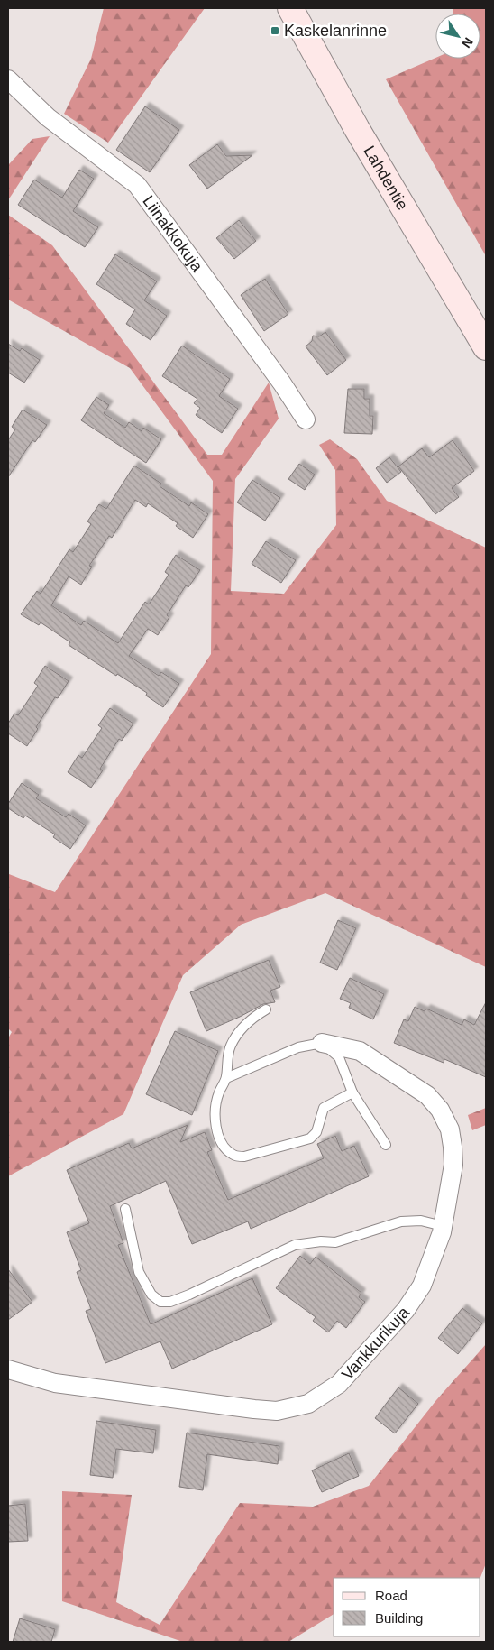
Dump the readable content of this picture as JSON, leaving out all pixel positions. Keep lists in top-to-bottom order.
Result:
{
  "streets": {
    "main road": ["Lahdentie"],
    "street": ["Liinakkokuja", "Vankkurikuja"]
  },
  "places": {
    "transit": ["Kaskelanrinne"]
  },
  "legend": ["Road", "Building"],
  "north": "bottom right"
}
